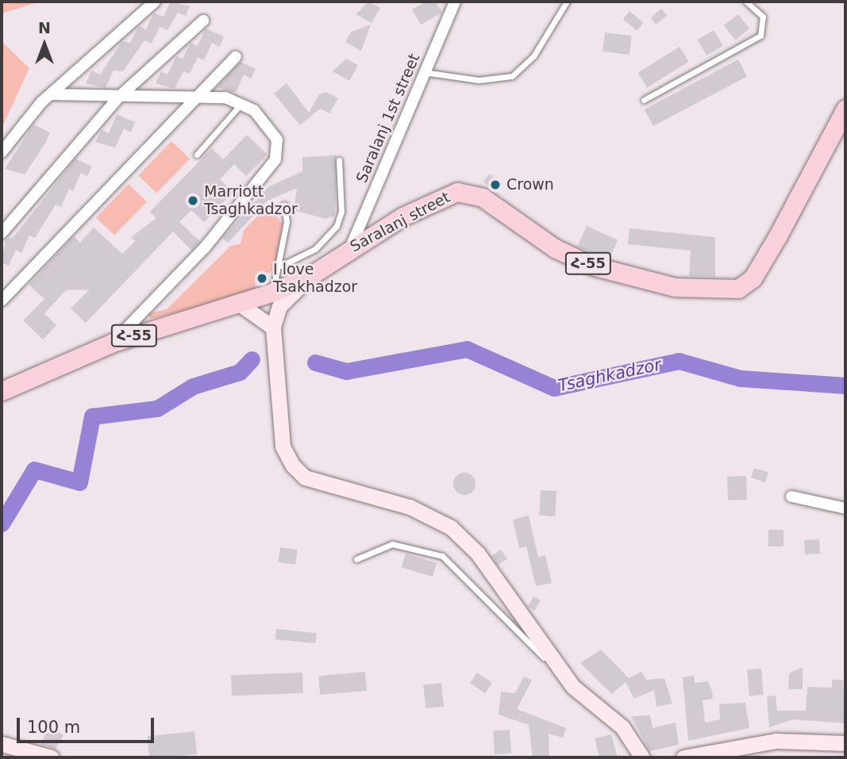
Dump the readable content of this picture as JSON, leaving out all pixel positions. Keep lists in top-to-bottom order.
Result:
{
  "streets": {
    "main road": ["Saralanj street", "Հ-55"],
    "street": ["Saralanj 1st street"]
  },
  "crossings": [
    ["Saralanj 1st street", "Saralanj street"],
    ["Saralanj street", "Հ-55"]
  ],
  "water": ["Tsaghkadzor"],
  "places": ["Crown", "Marriott Tsaghkadzor", "I love Tsakhadzor"],
  "scale_bar": "100 m",
  "north": "top"
}
